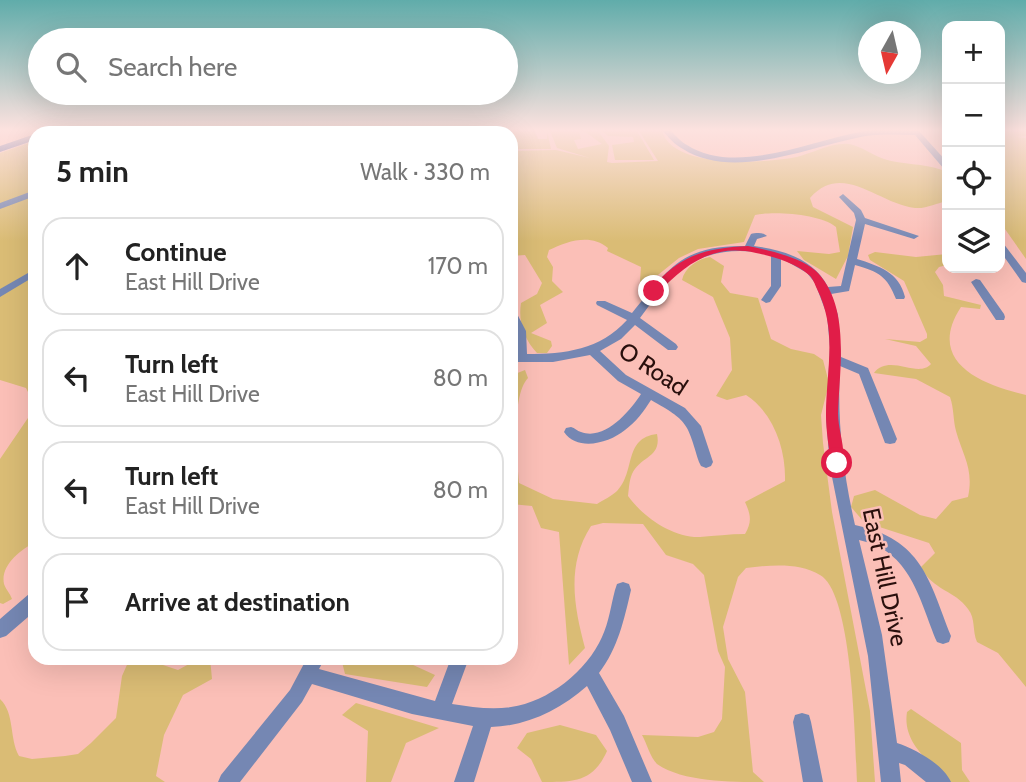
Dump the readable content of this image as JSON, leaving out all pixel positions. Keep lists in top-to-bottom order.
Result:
{
  "streets": {
    "street": ["O Road", "East Hill Drive"]
  },
  "crossings": [
    ["O Road", "East Hill Drive"]
  ],
  "north": "bottom",
  "page": {
    "map_buttons": ["+", "−"],
    "search": "Search here",
    "heading": ["5 min", "Walk · 330 m"],
    "list": [
      ["Continue", "East Hill Drive", "170 m"],
      ["Turn left", "East Hill Drive", "80 m"],
      ["Turn left", "East Hill Drive", "80 m"],
      "Arrive at destination"
    ]
  }
}
